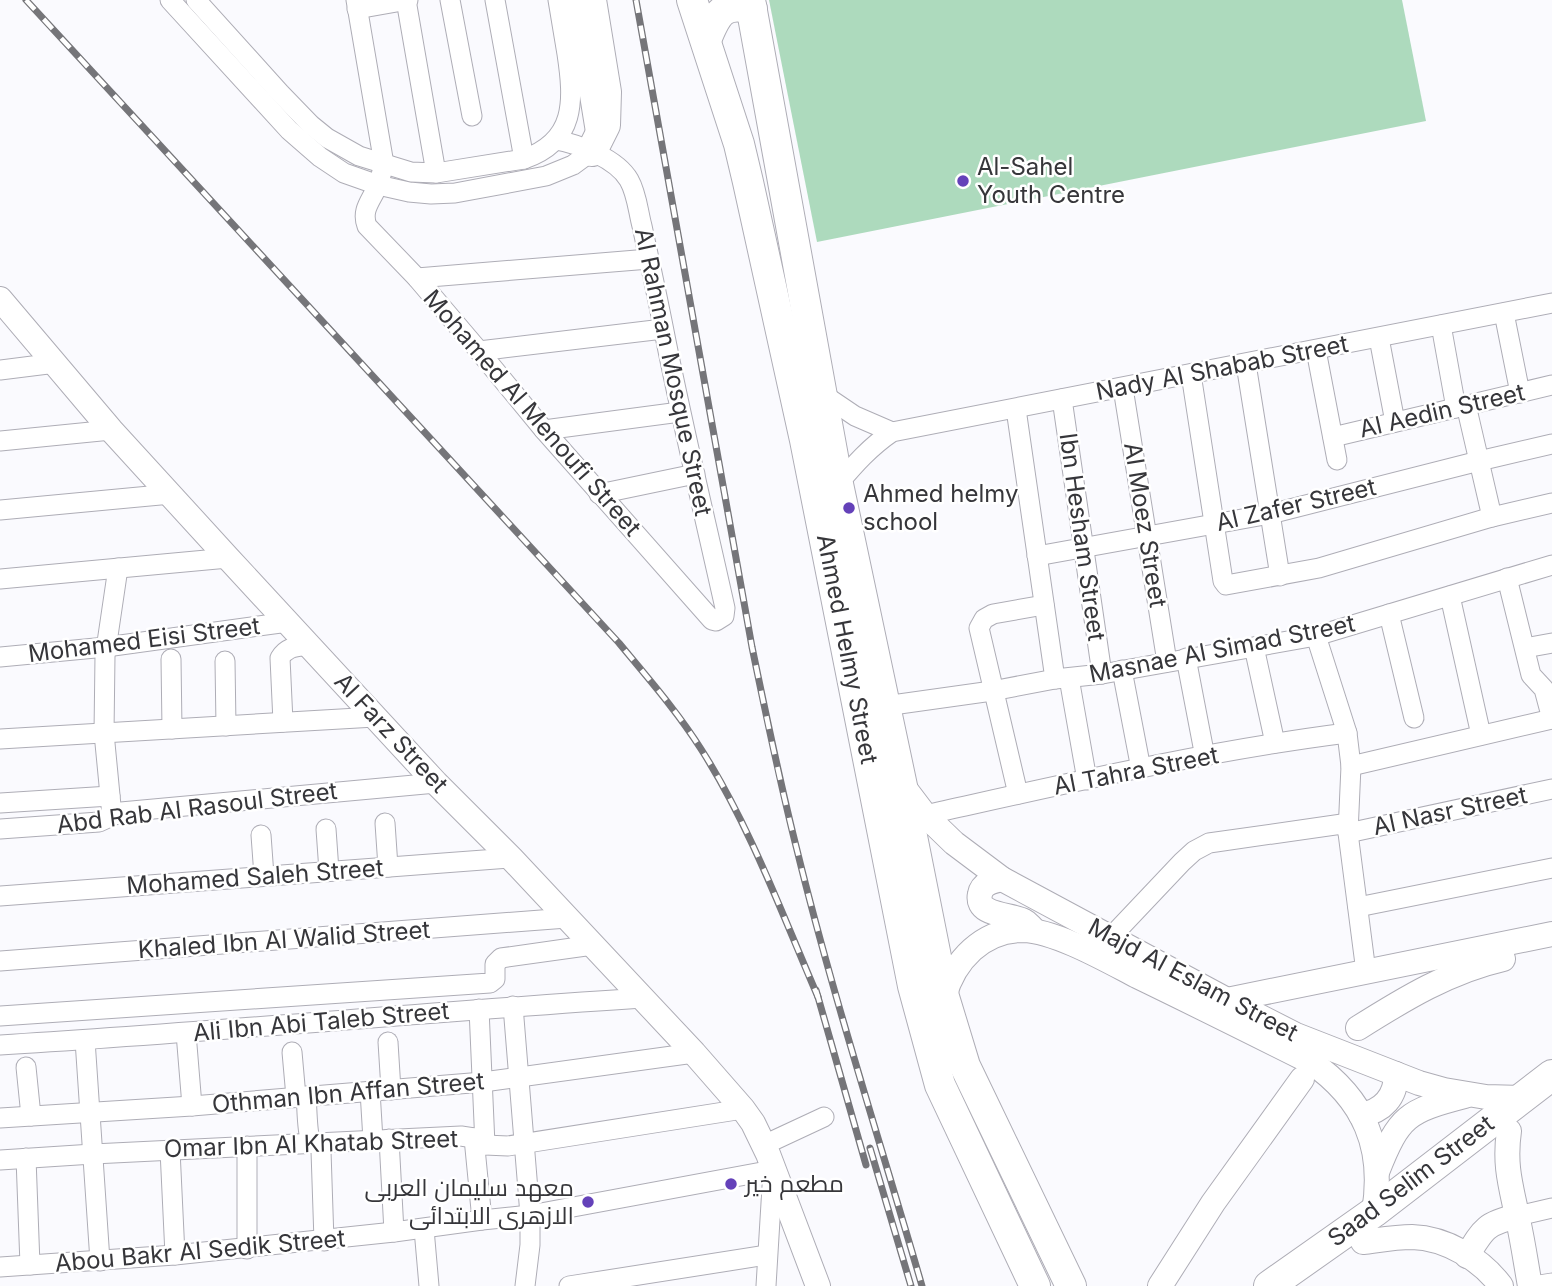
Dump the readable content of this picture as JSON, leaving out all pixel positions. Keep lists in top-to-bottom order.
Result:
{
  "streets": {
    "main road": ["Ahmed Helmy Street", "Saad Selim Street"],
    "street": [
      "Nady Al Shabab Street",
      "Al Rahman Mosque Street",
      "Al Aedin Street",
      "Mohamed Al Menoufi Street",
      "Al Zafer Street",
      "Al Moez Street",
      "Ibn Hesham Street",
      "Mohamed Eisi Street",
      "Masnae Al Simad Street",
      "Al Farz Street",
      "Al Tahra Street",
      "Abd Rab Al Rasoul Street",
      "Al Nasr Street",
      "Mohamed Saleh Street",
      "Khaled Ibn Al Walid Street",
      "Majd Al Eslam Street",
      "Ali Ibn Abi Taleb Street",
      "Othman Ibn Affan Street",
      "Omar Ibn Al Khatab Street",
      "Abou Bakr Al Sedik Street"
    ]
  },
  "crossings": [
    ["Nady Al Shabab Street", "Al Moez Street"],
    ["Nady Al Shabab Street", "Ibn Hesham Street"],
    ["Nady Al Shabab Street", "Ahmed Helmy Street"],
    ["Al Rahman Mosque Street", "Mohamed Al Menoufi Street"],
    ["Al Zafer Street", "Al Moez Street"],
    ["Al Zafer Street", "Ibn Hesham Street"],
    ["Al Moez Street", "Masnae Al Simad Street"],
    ["Al Moez Street", "Al Tahra Street"],
    ["Ibn Hesham Street", "Masnae Al Simad Street"],
    ["Mohamed Eisi Street", "Al Farz Street"],
    ["Ahmed Helmy Street", "Masnae Al Simad Street"],
    ["Ahmed Helmy Street", "Majd Al Eslam Street"],
    ["Al Farz Street", "Abd Rab Al Rasoul Street"],
    ["Al Farz Street", "Mohamed Saleh Street"],
    ["Al Farz Street", "Khaled Ibn Al Walid Street"],
    ["Al Farz Street", "Ali Ibn Abi Taleb Street"],
    ["Al Farz Street", "Othman Ibn Affan Street"],
    ["Al Farz Street", "Omar Ibn Al Khatab Street"],
    ["Al Farz Street", "Abou Bakr Al Sedik Street"],
    ["Al Tahra Street", "Majd Al Eslam Street"],
    ["Al Nasr Street", "Majd Al Eslam Street"],
    ["Majd Al Eslam Street", "Saad Selim Street"]
  ],
  "places": [
    "Al-Sahel Youth Centre",
    "Ahmed helmy school",
    "مطعم خير",
    "معهد سليمان العربى الازهرى الابتدائى"
  ]
}
